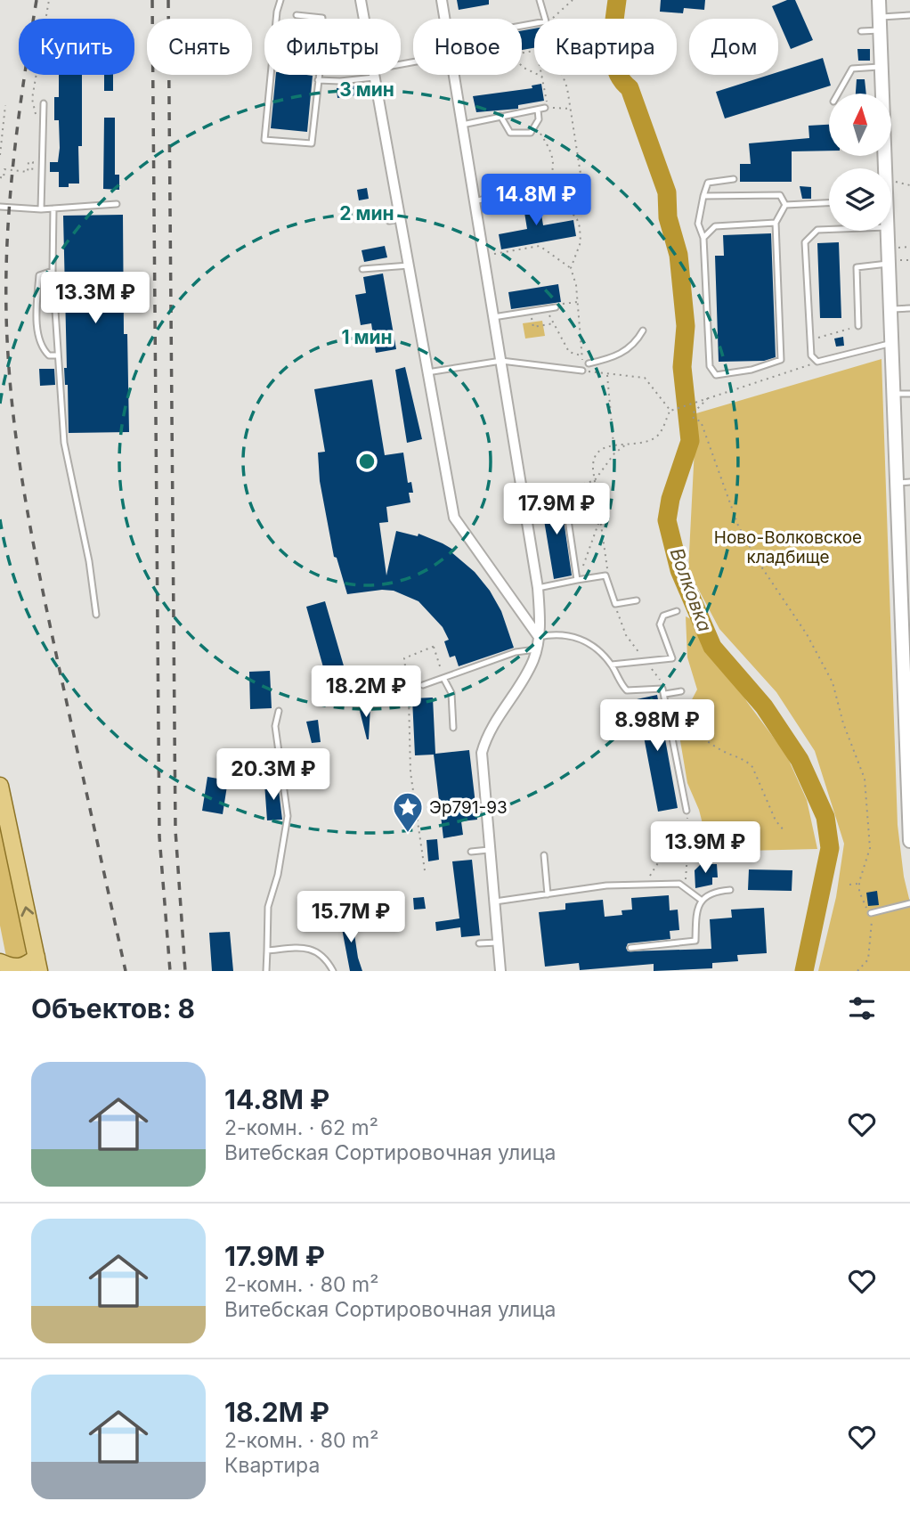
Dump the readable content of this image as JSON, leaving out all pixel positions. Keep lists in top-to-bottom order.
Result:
{
  "water": ["Волковка"],
  "parks": ["Ново-Волковское кладбище"],
  "places": {
    "place": ["Эр791-93"]
  },
  "north": "top",
  "page": {
    "chip": [
      "Купить",
      "Снять",
      "Фильтры",
      "Новое",
      "Квартира",
      "Дом"
    ],
    "price": [
      "14.8M ₽",
      "13.3M ₽",
      "17.9M ₽",
      "18.2M ₽",
      "8.98M ₽",
      "20.3M ₽",
      "13.9M ₽",
      "15.7M ₽"
    ],
    "heading": "Объектов: 8",
    "list": [
      {
        "name": "14.8M ₽",
        "note": "2-комн. · 62 m² · Витебская Сортировочная улица"
      },
      {
        "name": "17.9M ₽",
        "note": "2-комн. · 80 m² · Витебская Сортировочная улица"
      },
      {
        "name": "18.2M ₽",
        "note": "2-комн. · 80 m² · Квартира"
      }
    ]
  },
  "rings": ["3 мин", "2 мин", "1 мин"]
}
